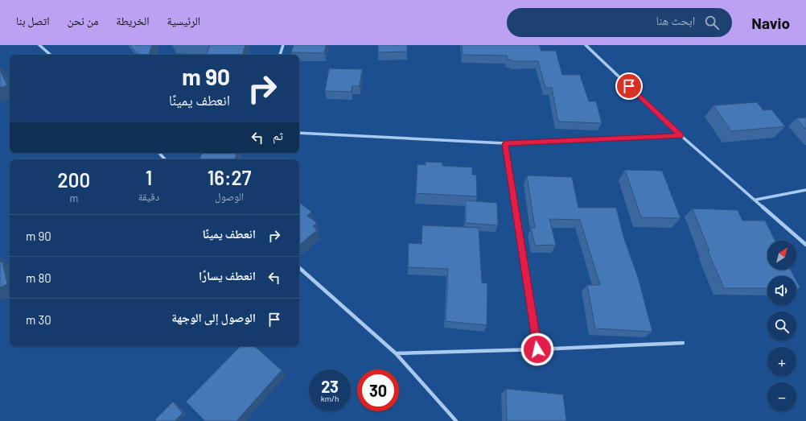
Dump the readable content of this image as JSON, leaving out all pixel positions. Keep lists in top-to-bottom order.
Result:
{
  "north": "top right",
  "page": {
    "header": "Navio",
    "search": "ابحث هنا",
    "nav": [
      "الرئيسية",
      "الخريطة",
      "من نحن",
      "اتصل بنا"
    ],
    "turn": ["90 m", "انعطف يمينًا"],
    "then": "ثم",
    "eta": [
      "16:27",
      "الوصول",
      "1",
      "دقيقة",
      "200",
      "m"
    ],
    "list": [
      {
        "name": "انعطف يمينًا",
        "value": "90 m"
      },
      {
        "name": "انعطف يسارًا",
        "value": "80 m"
      },
      {
        "name": "الوصول إلى الوجهة",
        "value": "30 m"
      }
    ],
    "map_buttons": ["+", "−"],
    "speed": "23 km/h",
    "limit": "30"
  }
}
